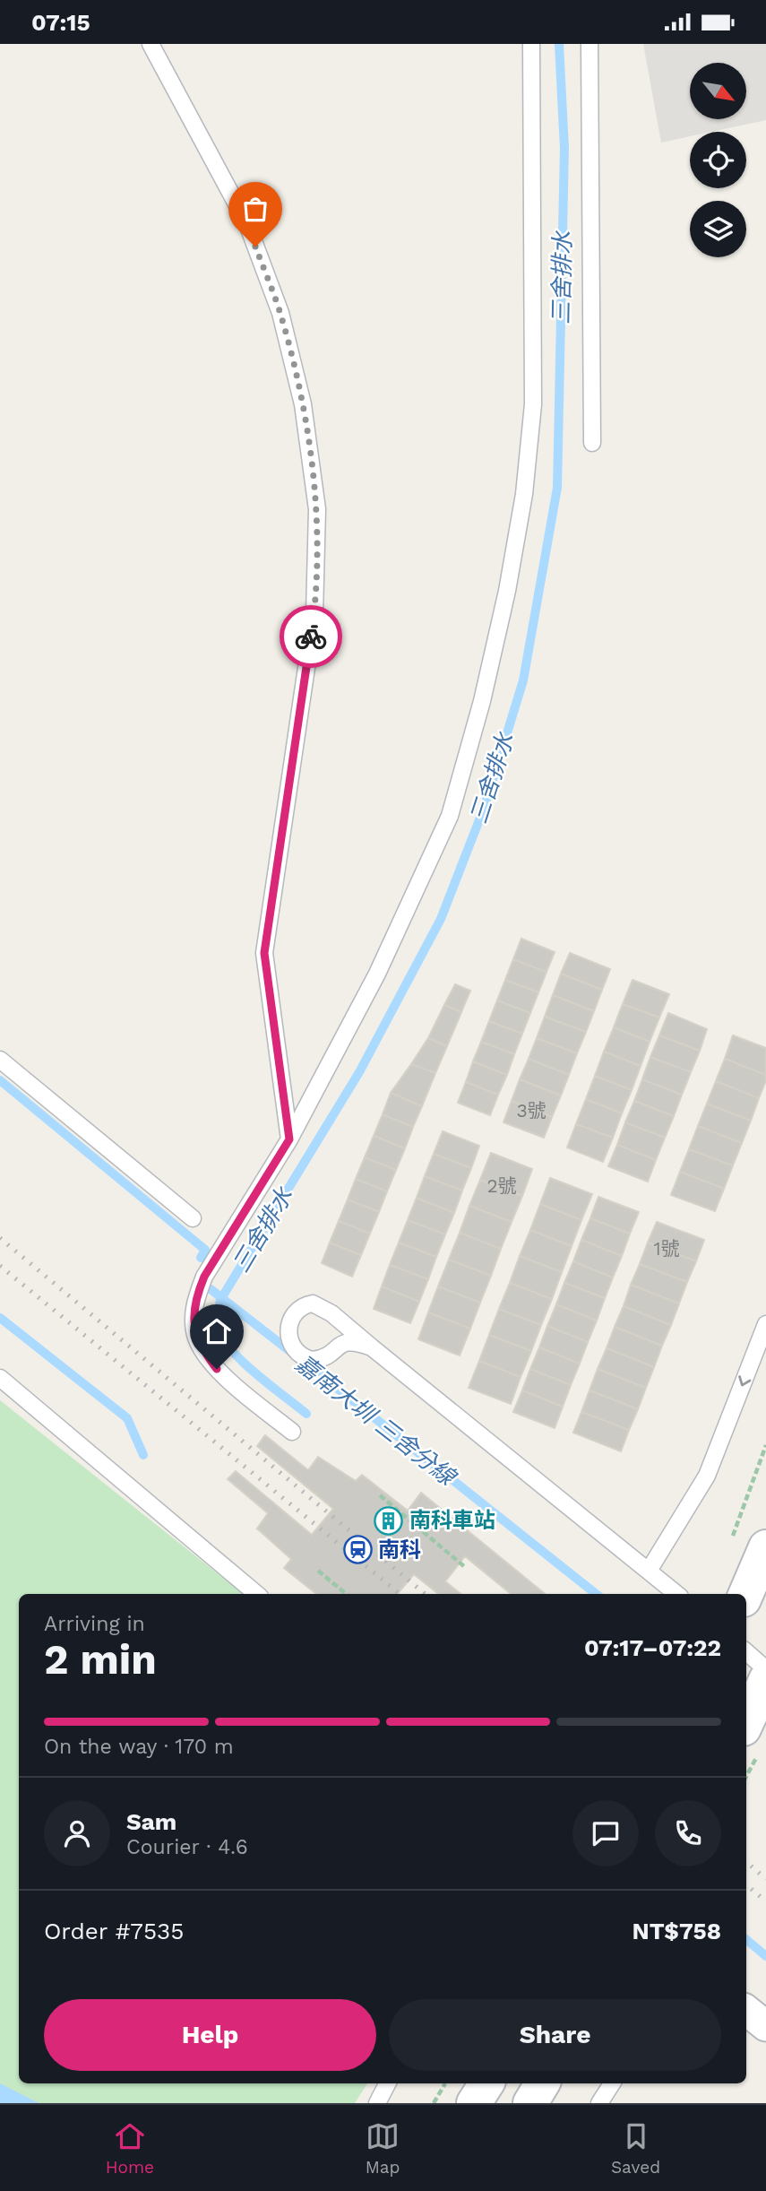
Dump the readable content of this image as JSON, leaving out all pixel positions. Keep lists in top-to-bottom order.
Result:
{
  "water": ["三舍排水", "嘉南大圳 三舍分線"],
  "places": {
    "building": ["南科車站"],
    "station": ["南科"]
  },
  "house_numbers": ["3號", "2號", "1號"],
  "north": "bottom right",
  "page": {
    "status": "07:15",
    "heading": ["2 min", "Arriving in", "07:17–07:22"],
    "panel": [
      "Sam",
      "Courier · 4.6",
      "Order #7535",
      "NT$758"
    ],
    "bar": "On the way · 170 m",
    "buttons": ["Help", "Share"],
    "tabs": ["Home", "Map", "Saved"]
  }
}
